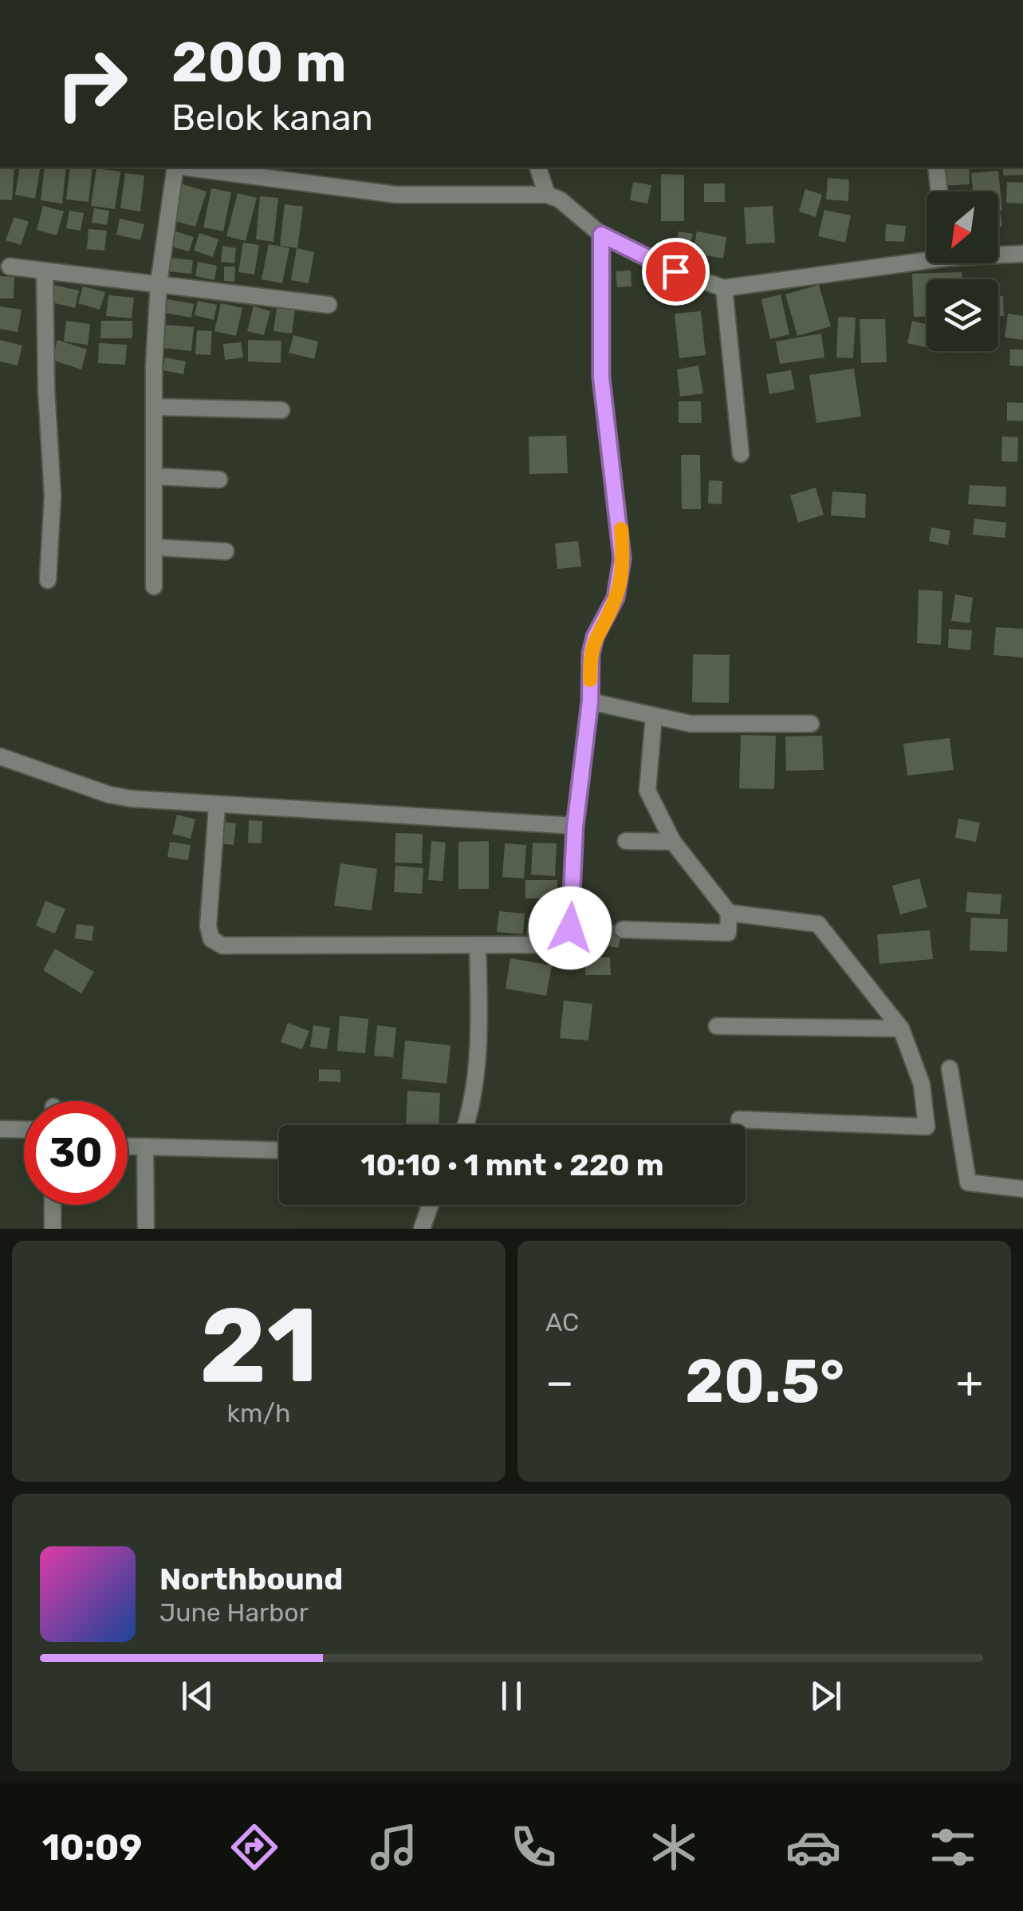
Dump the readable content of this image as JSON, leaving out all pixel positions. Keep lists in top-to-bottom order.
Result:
{
  "north": "bottom left",
  "page": {
    "turn": ["200 m", "Belok kanan"],
    "limit": "30",
    "trip": "10:10 · 1 mnt · 220 m",
    "tile": [
      ["21", "km/h"],
      "AC"
    ],
    "heat": ["−", "20.5°", "+"],
    "song": ["Northbound", "June Harbor"],
    "tabs": "10:09"
  }
}
